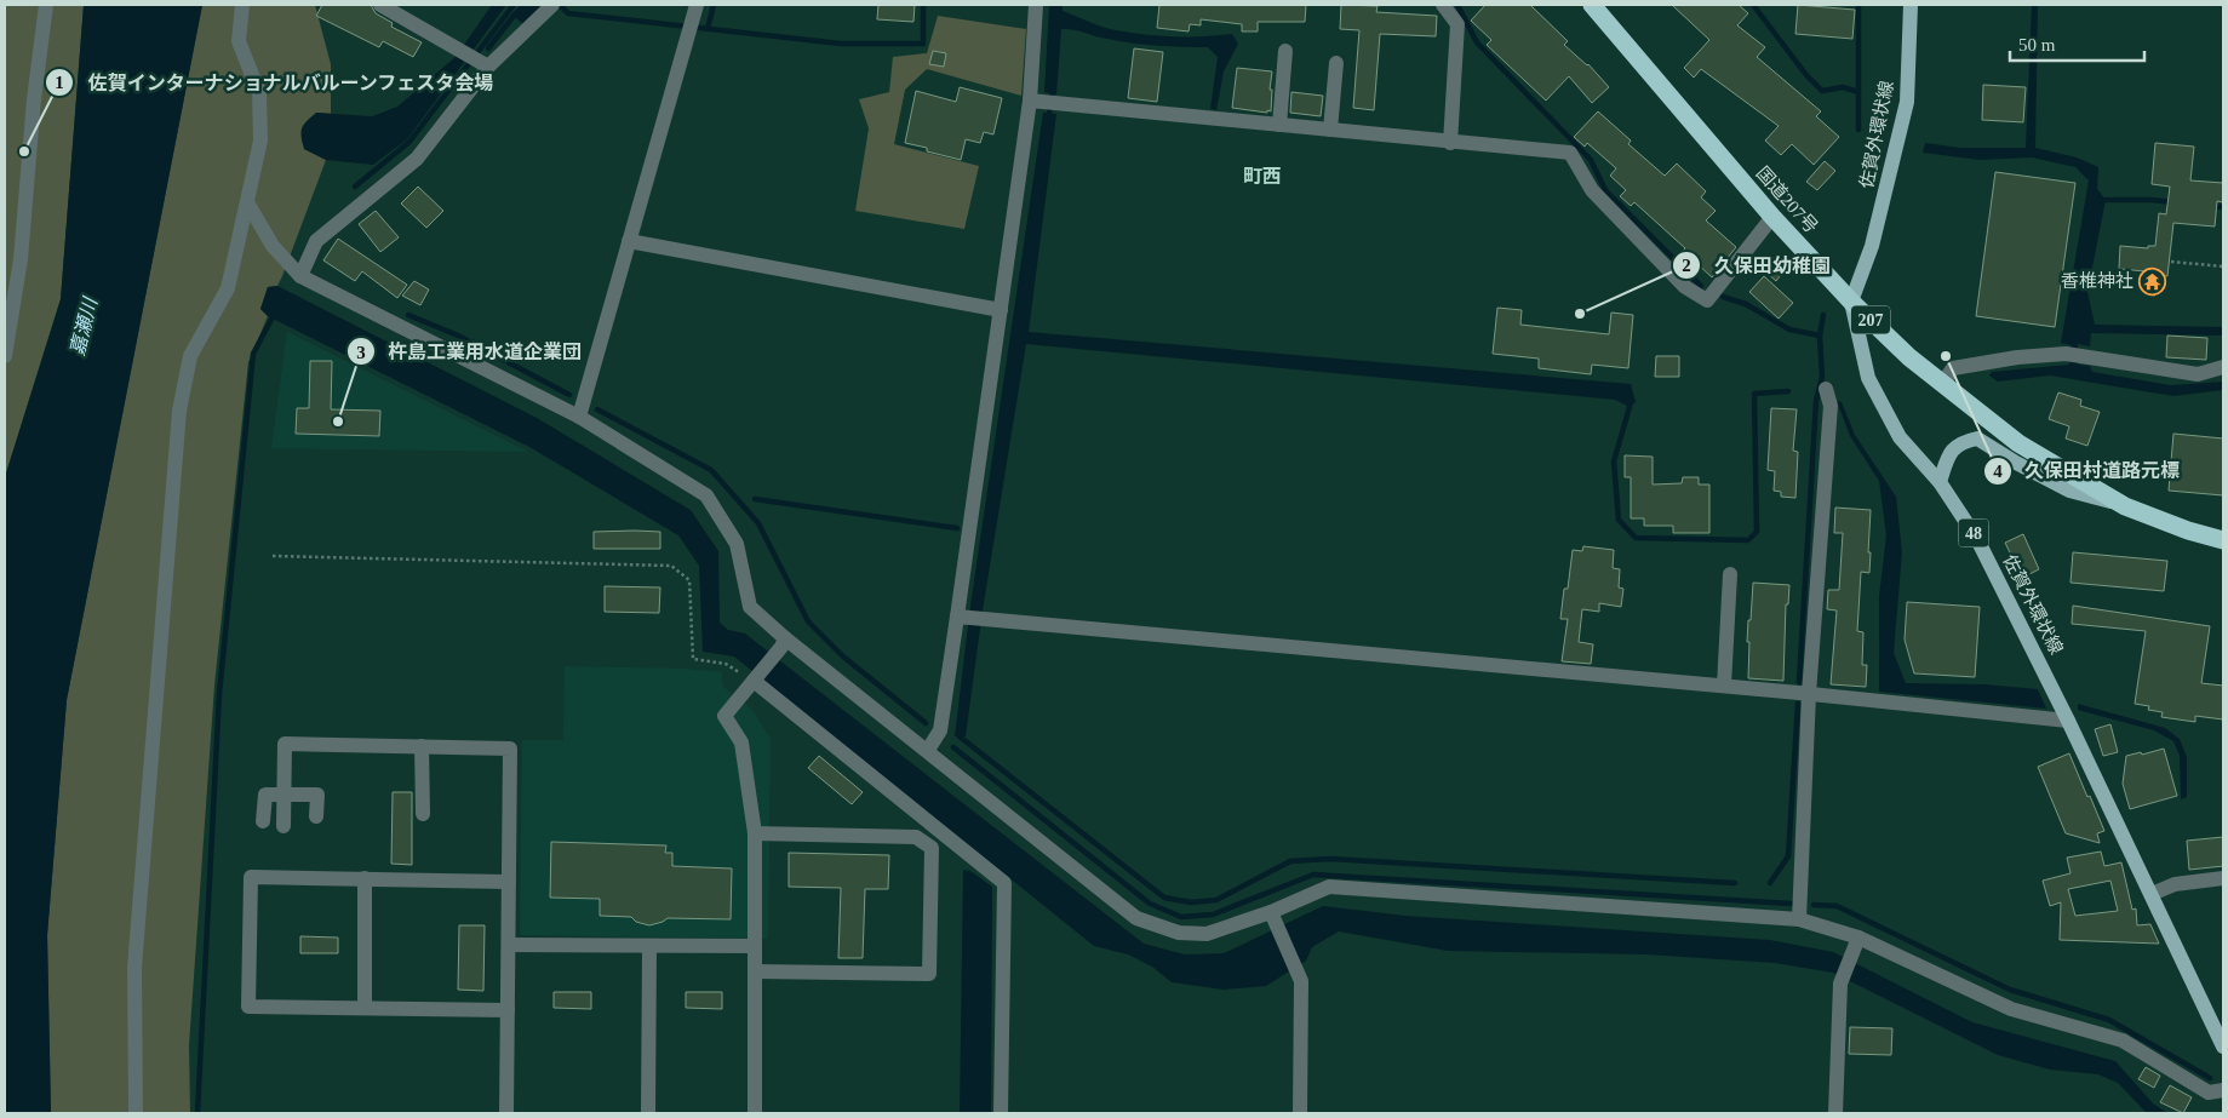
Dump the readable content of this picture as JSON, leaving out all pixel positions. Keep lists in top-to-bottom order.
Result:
{
  "streets": {
    "highway": ["国道207号", "207"],
    "main road": ["佐賀外環状線", "48"]
  },
  "crossings": [
    ["佐賀外環状線", "国道207号"]
  ],
  "districts": ["町西"],
  "water": ["嘉瀬川"],
  "places": {
    "other": [
      "佐賀インターナショナルバルーンフェスタ会場",
      "久保田幼稚園",
      "久保田村道路元標",
      "杵島工業用水道企業団"
    ],
    "temple": ["香椎神社"]
  },
  "scale_bar": "50 m"
}
